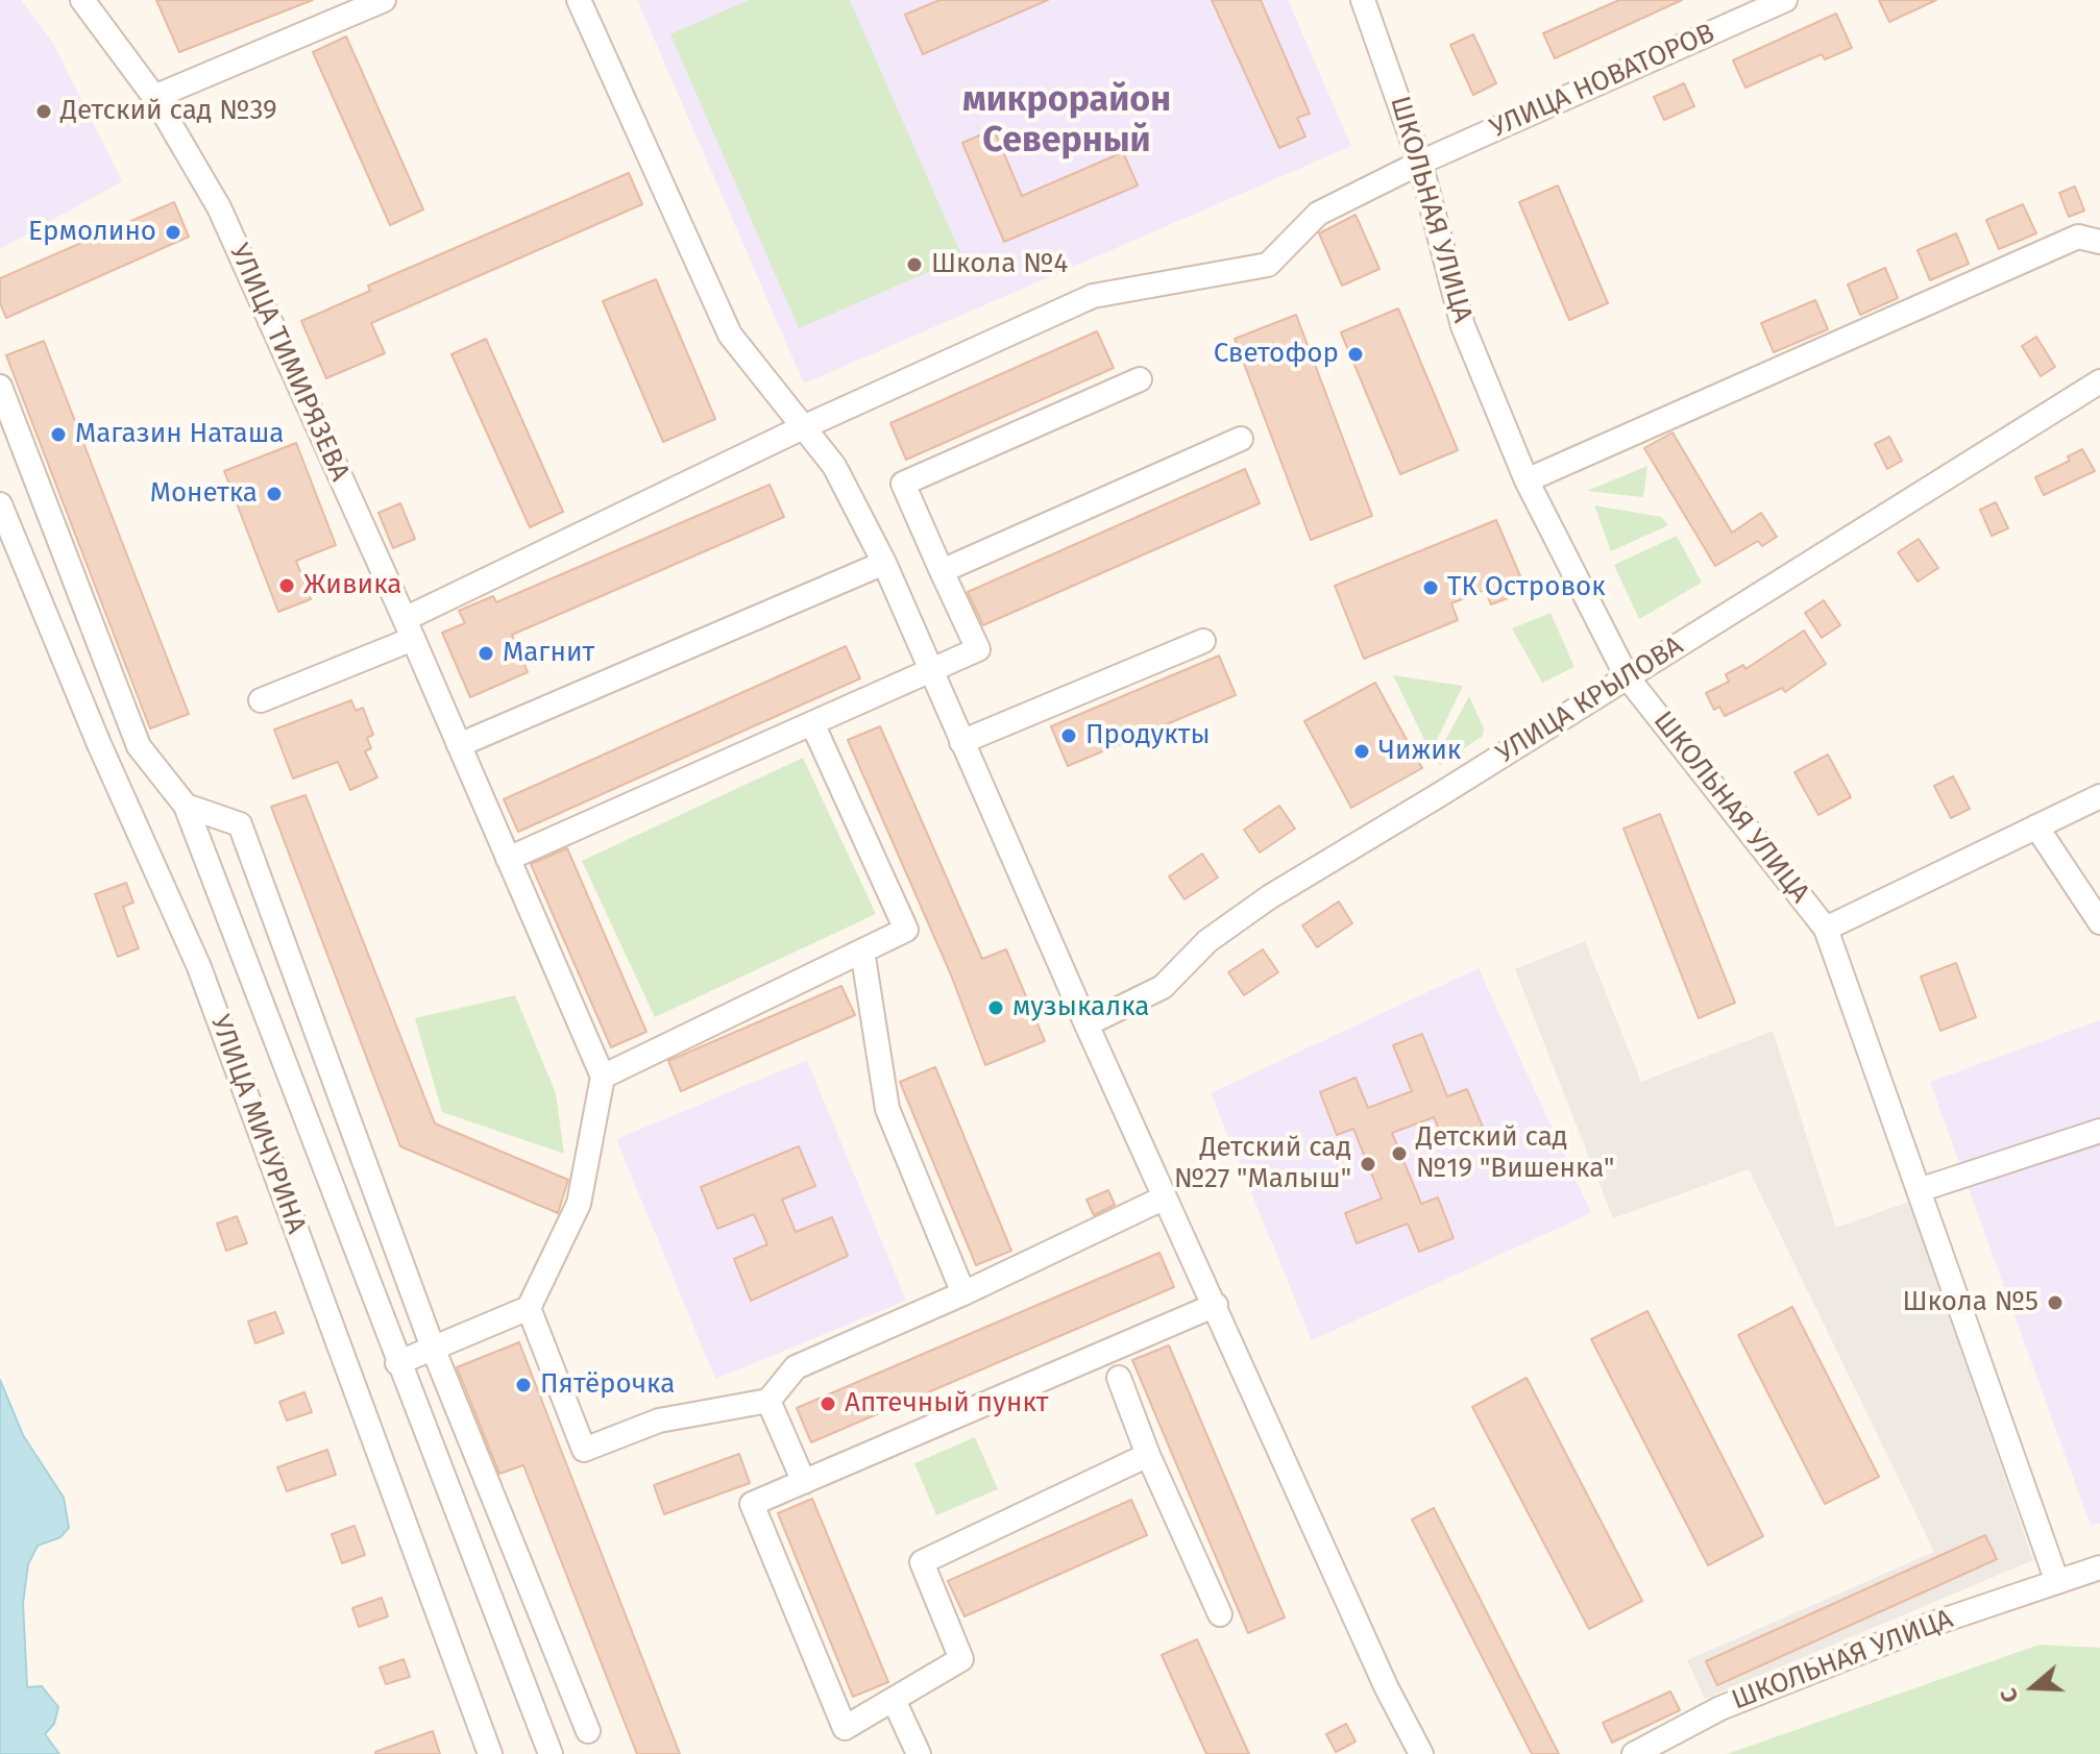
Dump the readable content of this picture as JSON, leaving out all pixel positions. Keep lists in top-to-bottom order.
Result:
{
  "streets": {
    "street": [
      "УЛИЦА НОВАТОРОВ",
      "ШКОЛЬНАЯ УЛИЦА",
      "УЛИЦА ТИМИРЯЗЕВА",
      "УЛИЦА КРЫЛОВА",
      "УЛИЦА МИЧУРИНА"
    ]
  },
  "crossings": [
    ["УЛИЦА НОВАТОРОВ", "ШКОЛЬНАЯ УЛИЦА"],
    ["УЛИЦА НОВАТОРОВ", "УЛИЦА ТИМИРЯЗЕВА"],
    ["ШКОЛЬНАЯ УЛИЦА", "УЛИЦА КРЫЛОВА"]
  ],
  "districts": ["микрорайон Северный"],
  "places": [
    "Детский сад №39",
    "Ермолино",
    "Школа №4",
    "Светофор",
    "Магазин Наташа",
    "Монетка",
    "Живика",
    "ТК Островок",
    "Магнит",
    "Продукты",
    "Чижик",
    "музыкалка",
    "Детский сад №19 \"Вишенка\"",
    "Детский сад №27 \"Малыш\"",
    "Школа №5",
    "Пятёрочка",
    "Аптечный пункт"
  ],
  "north": "left"
}
